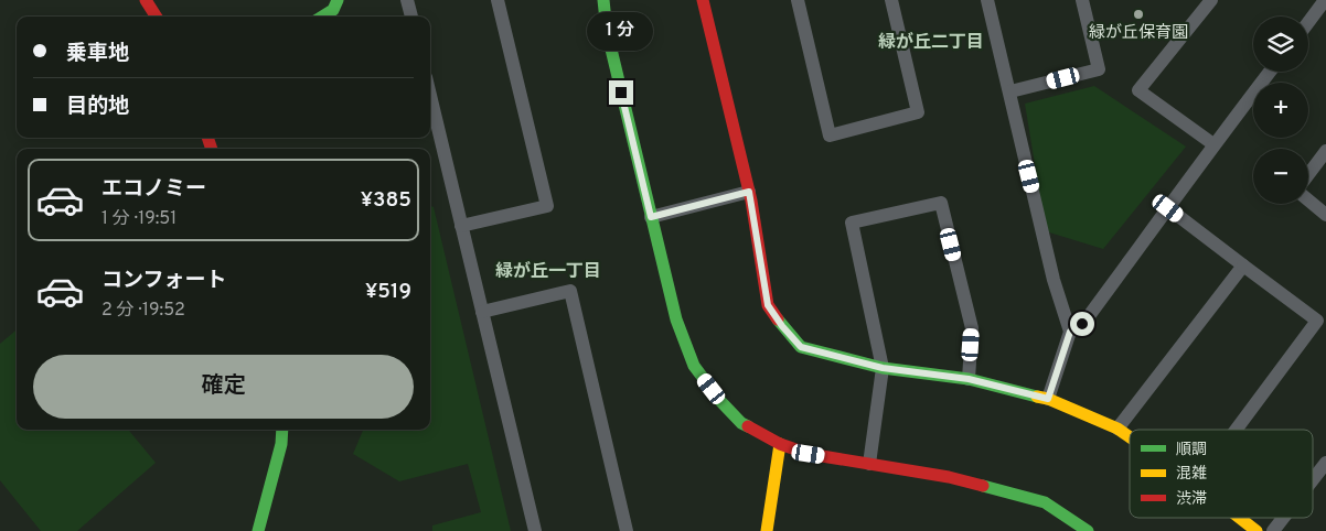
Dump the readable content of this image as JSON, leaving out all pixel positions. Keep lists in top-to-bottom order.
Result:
{
  "districts": ["緑が丘二丁目", "緑が丘一丁目"],
  "places": ["緑が丘保育園"],
  "legend": ["順調", "混雑", "渋滞"],
  "page": {
    "bubble": "1 分",
    "map_buttons": ["+", "−"],
    "banner": ["乗車地", "目的地"],
    "list": [
      {
        "name": "エコノミー",
        "note": "1 分 · 19:51",
        "value": "¥385"
      },
      {
        "name": "コンフォート",
        "note": "2 分 · 19:52",
        "value": "¥519"
      }
    ],
    "buttons": "確定"
  }
}
